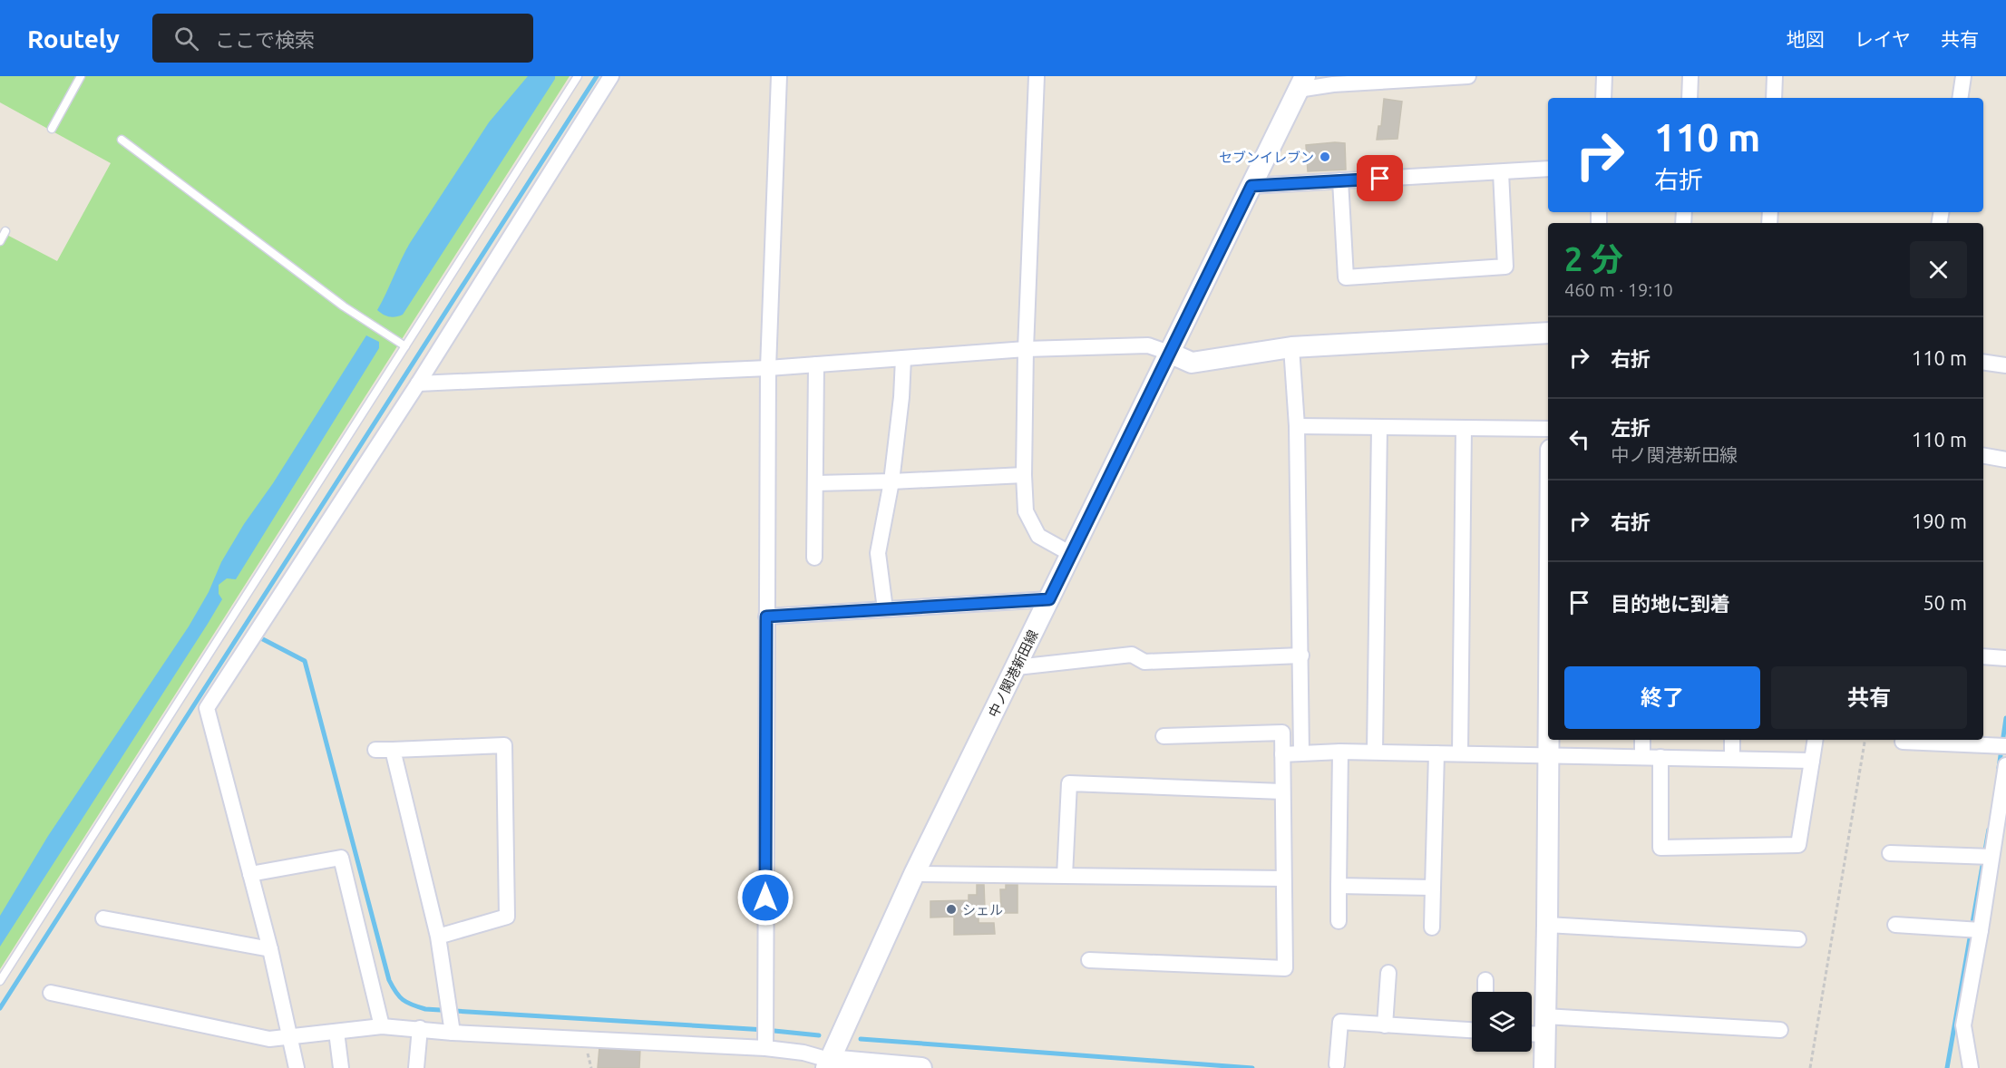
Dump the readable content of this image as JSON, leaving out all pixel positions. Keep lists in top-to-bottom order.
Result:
{
  "streets": {
    "main road": ["中ノ関港新田線"]
  },
  "places": ["セブンイレブン", "シェル"],
  "page": {
    "header": "Routely",
    "search": "ここで検索",
    "nav": ["地図", "レイヤ", "共有"],
    "turn": ["110 m", "右折"],
    "heading": ["2 分", "460 m · 19:10"],
    "list": [
      {
        "name": "右折",
        "value": "110 m"
      },
      {
        "name": "左折",
        "note": "中ノ関港新田線",
        "value": "110 m"
      },
      {
        "name": "右折",
        "value": "190 m"
      },
      {
        "name": "目的地に到着",
        "value": "50 m"
      }
    ],
    "buttons": ["終了", "共有"]
  }
}
